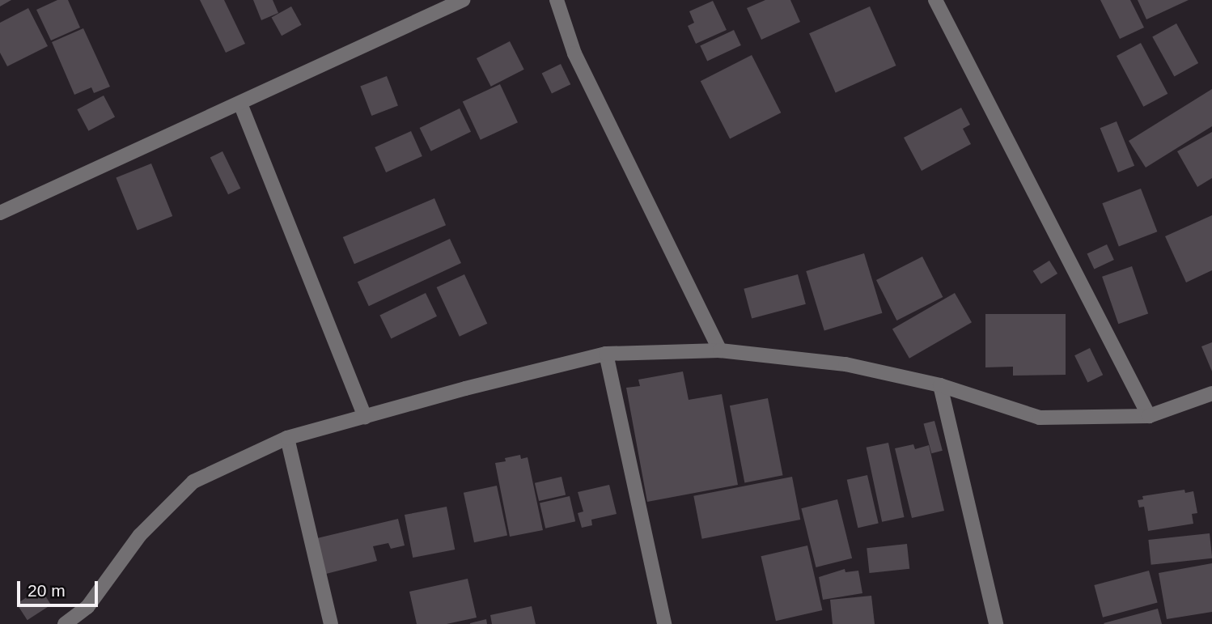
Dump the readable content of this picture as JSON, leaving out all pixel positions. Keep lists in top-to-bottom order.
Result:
{
  "scale_bar": "20 m"
}
